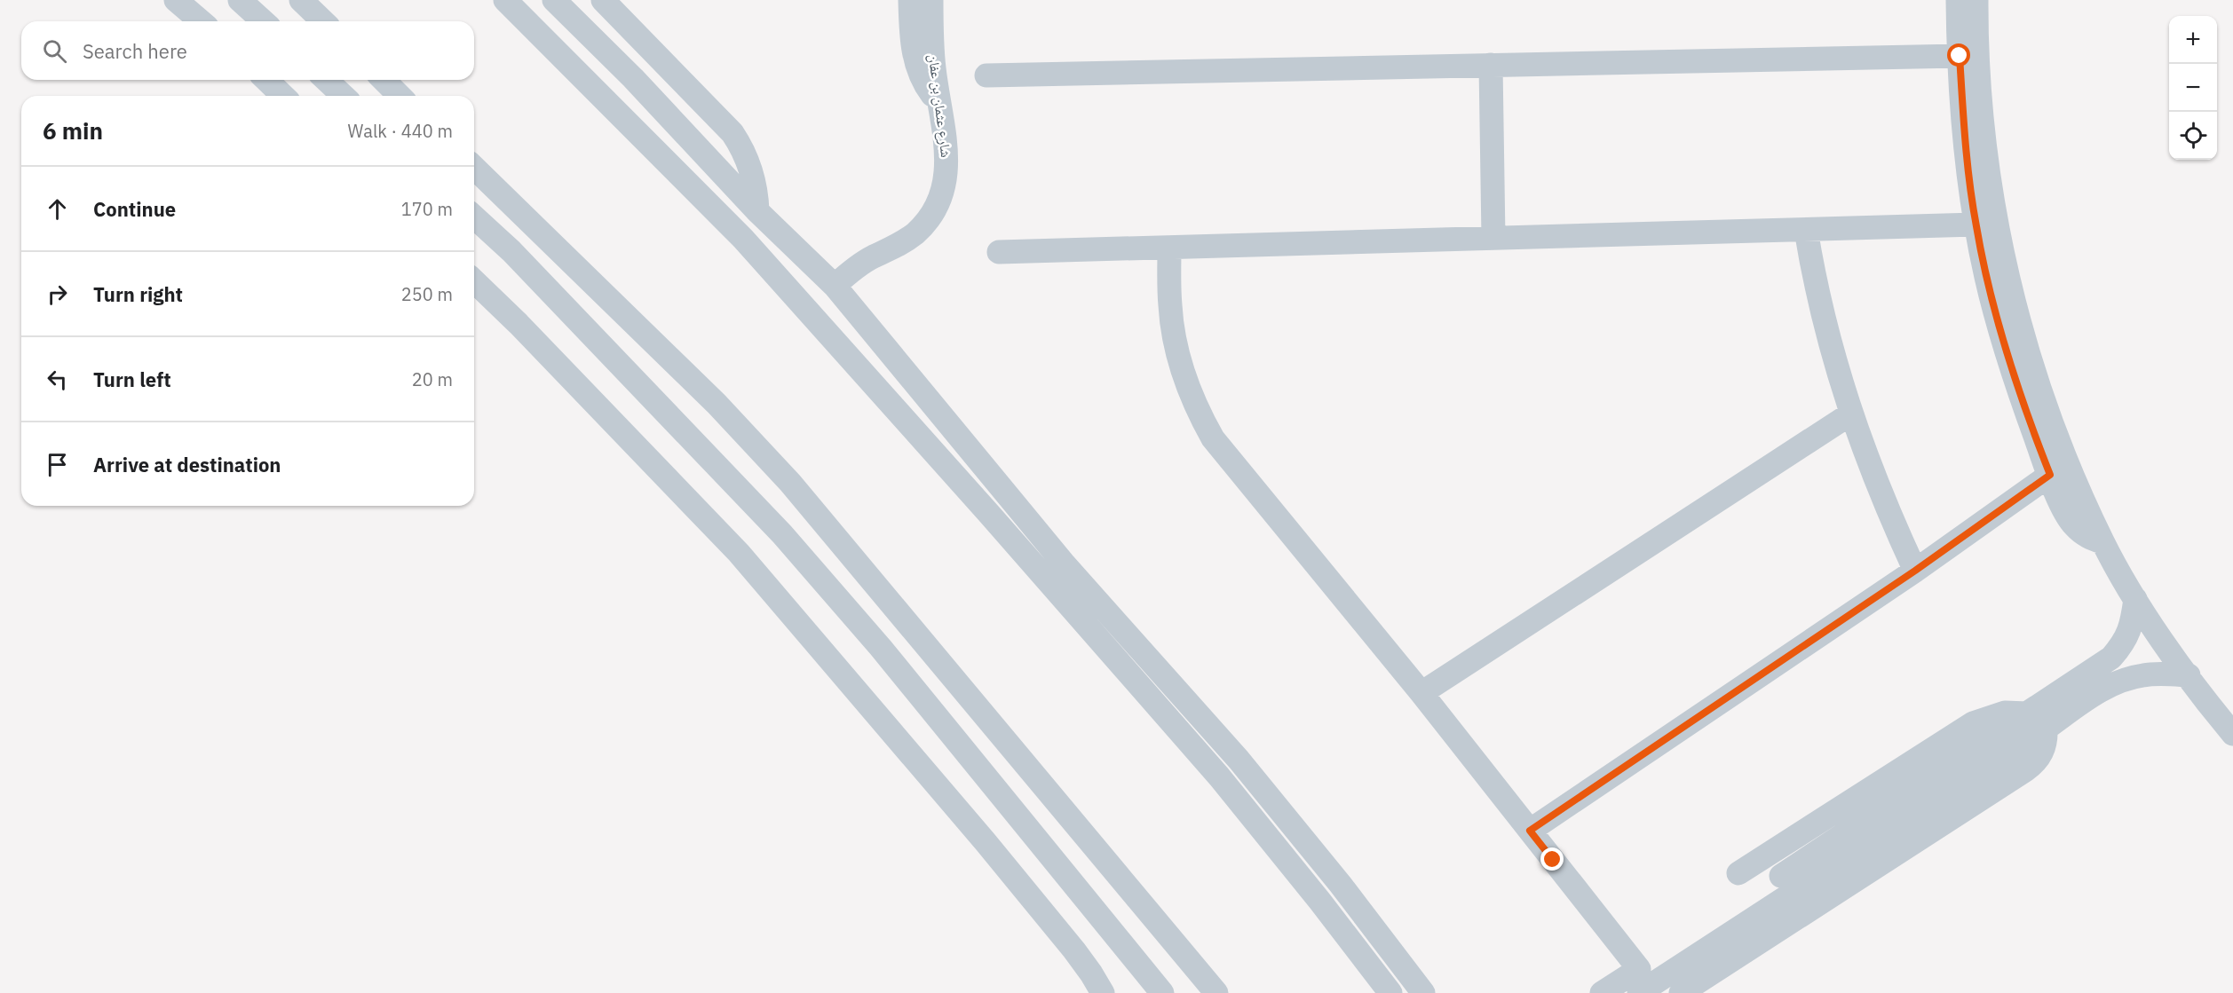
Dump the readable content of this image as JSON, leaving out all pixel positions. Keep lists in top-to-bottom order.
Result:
{
  "streets": {
    "street": ["شارع عثمان بن عفان"]
  },
  "page": {
    "map_buttons": ["+", "−"],
    "search": "Search here",
    "heading": ["6 min", "Walk · 440 m"],
    "list": [
      ["Continue", "170 m"],
      ["Turn right", "250 m"],
      ["Turn left", "20 m"],
      "Arrive at destination"
    ]
  }
}
